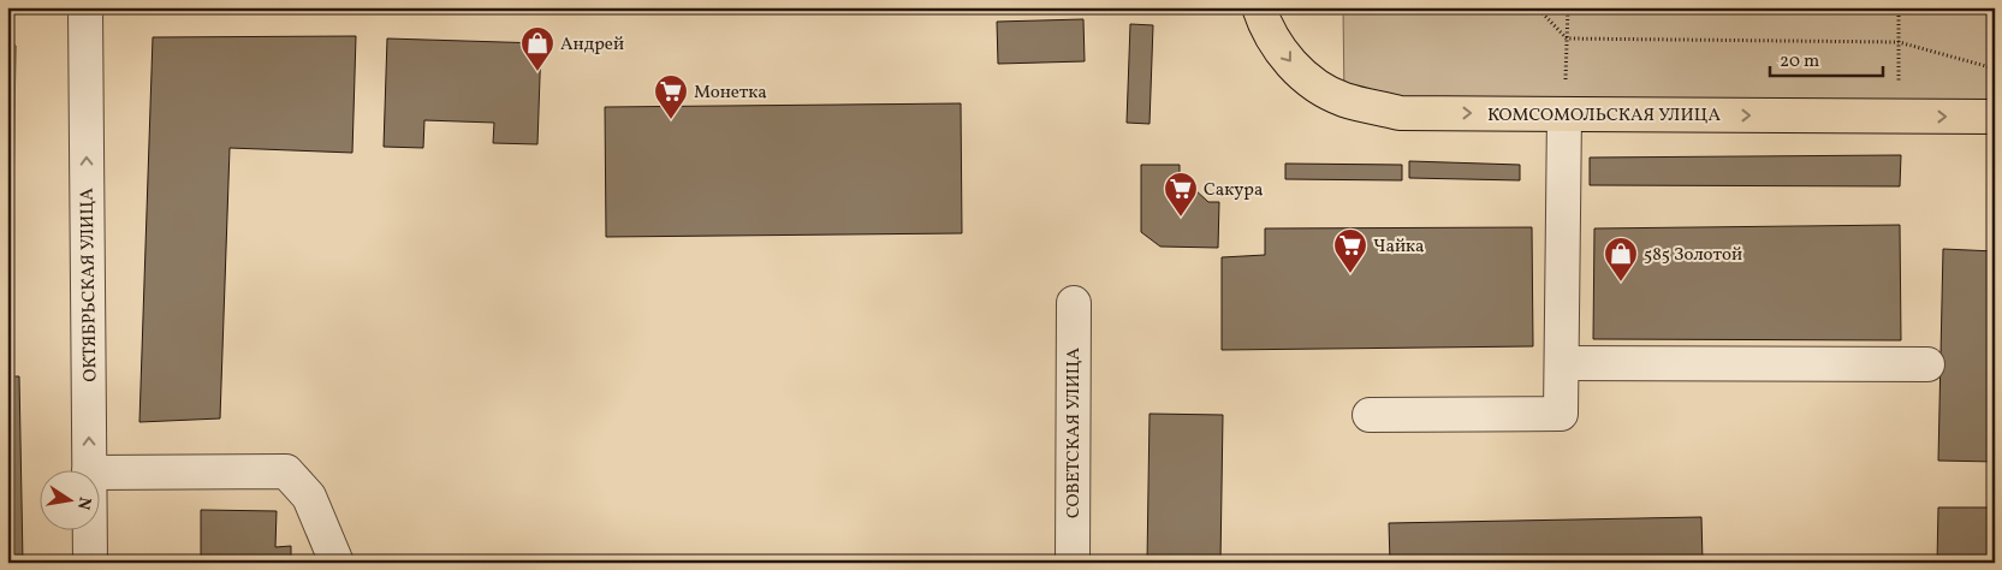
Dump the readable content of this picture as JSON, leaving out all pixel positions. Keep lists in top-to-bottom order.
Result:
{
  "streets": {
    "main road": ["КОМСОМОЛЬСКАЯ УЛИЦА"],
    "street": ["ОКТЯБРЬСКАЯ УЛИЦА", "СОВЕТСКАЯ УЛИЦА"]
  },
  "one_way": ["КОМСОМОЛЬСКАЯ УЛИЦА", "ОКТЯБРЬСКАЯ УЛИЦА"],
  "places": {
    "shop": ["Андрей", "585 Золотой"],
    "supermarket": ["Монетка", "Сакура", "Чайка"]
  },
  "scale_bar": "20 m",
  "north": "right"
}
